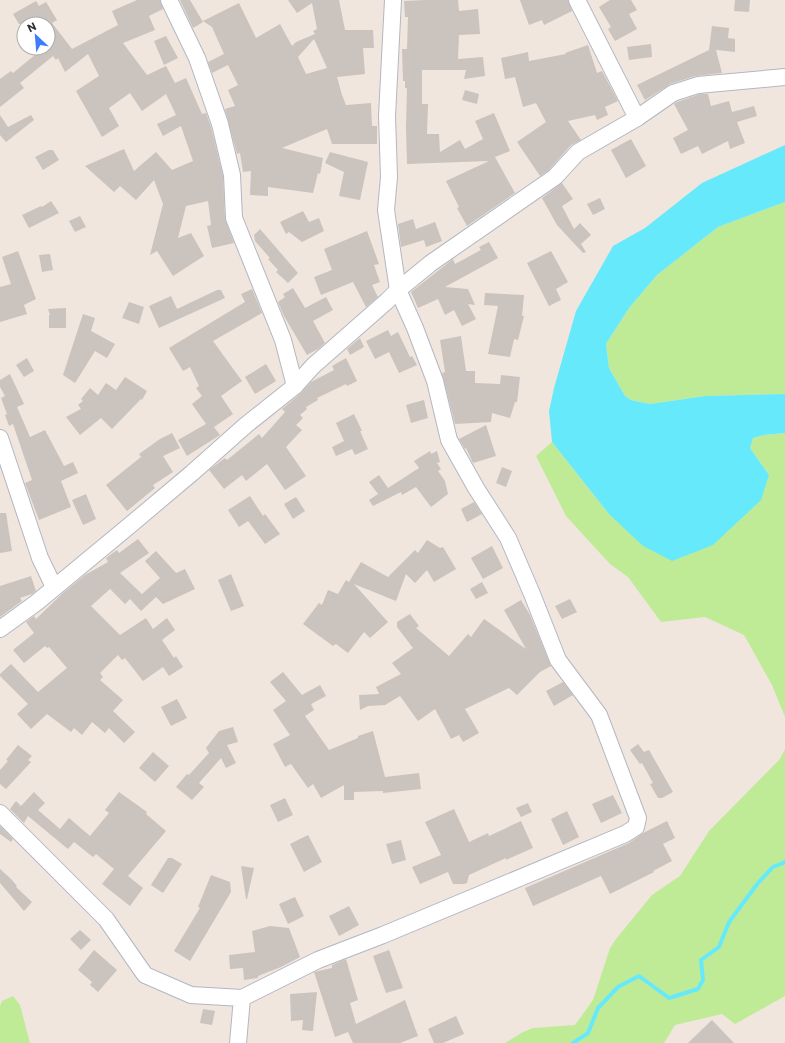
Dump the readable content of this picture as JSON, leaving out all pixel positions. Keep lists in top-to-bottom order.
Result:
{
  "north": "top left"
}
